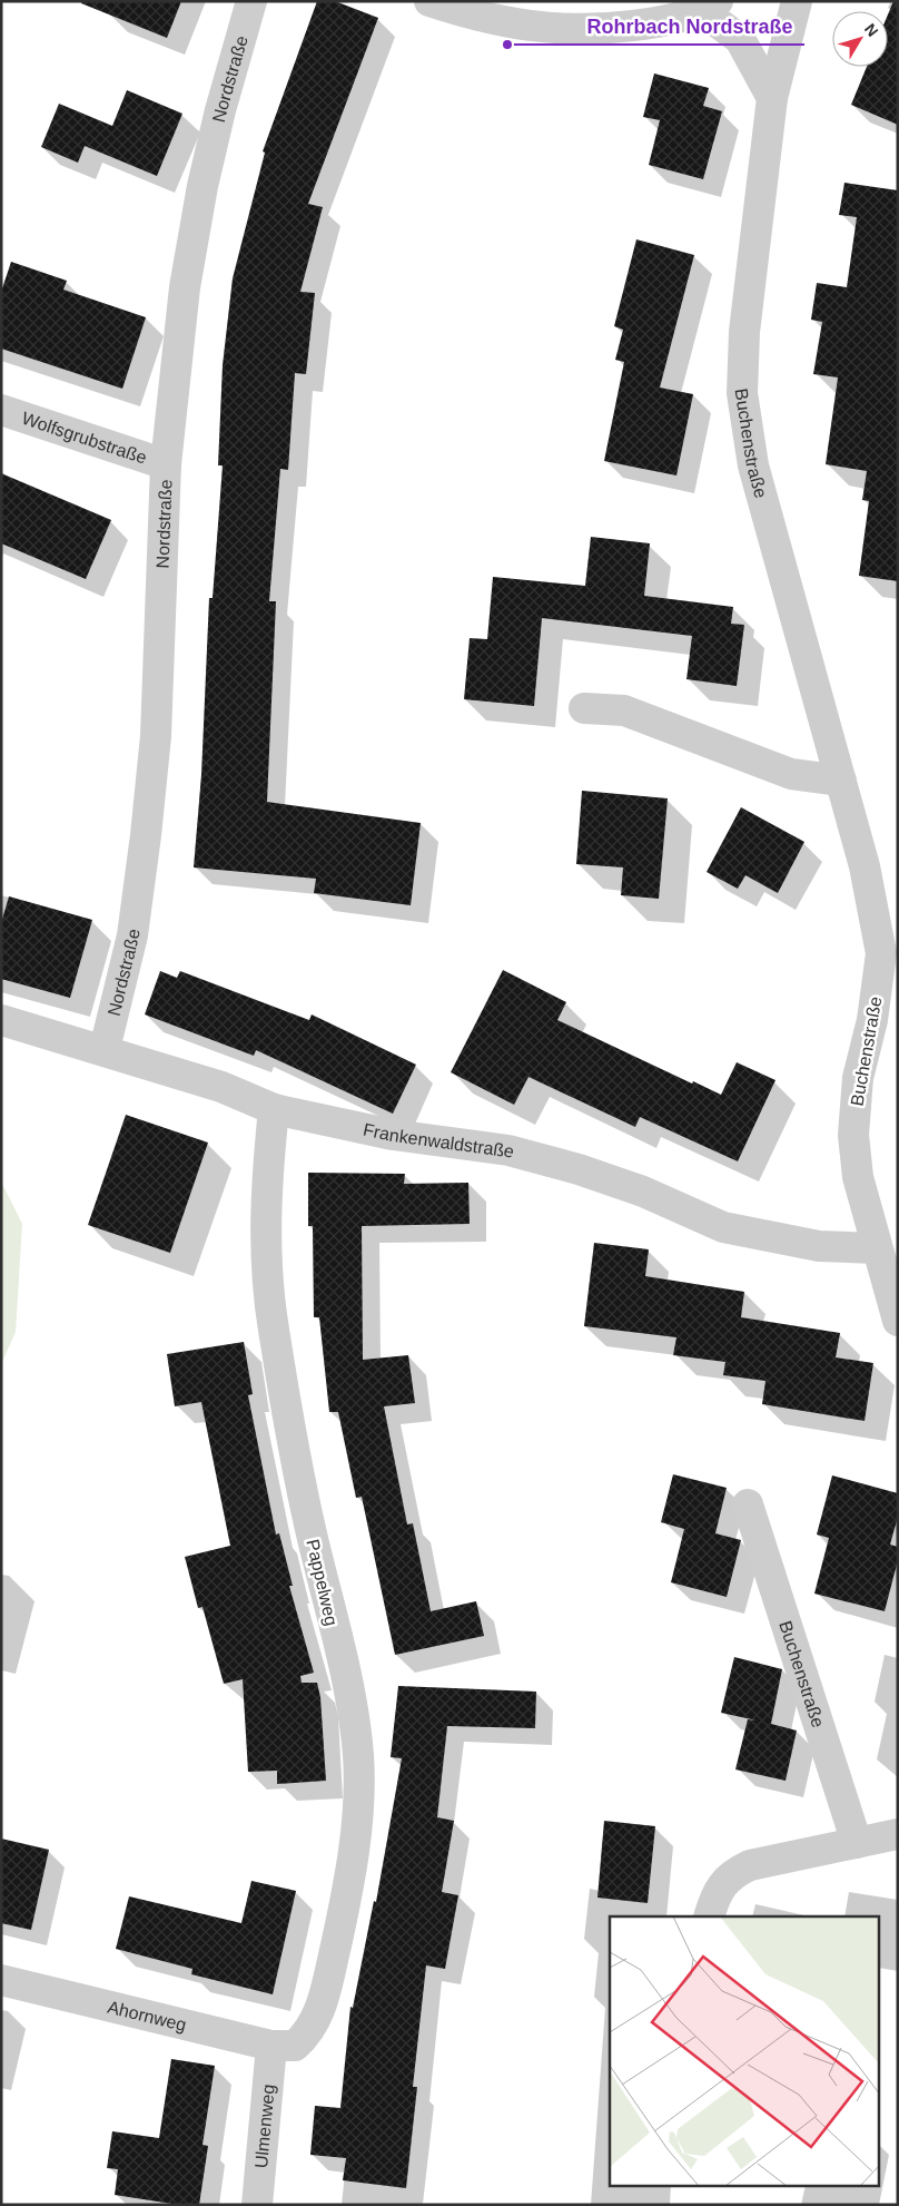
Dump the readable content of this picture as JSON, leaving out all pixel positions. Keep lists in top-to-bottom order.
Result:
{
  "streets": {
    "street": [
      "Nordstraße",
      "Wolfsgrubstraße",
      "Buchenstraße",
      "Frankenwaldstraße",
      "Pappelweg",
      "Ahornweg",
      "Ulmenweg"
    ]
  },
  "crossings": [
    ["Nordstraße", "Wolfsgrubstraße"],
    ["Nordstraße", "Frankenwaldstraße"],
    ["Buchenstraße", "Frankenwaldstraße"],
    ["Frankenwaldstraße", "Pappelweg"],
    ["Pappelweg", "Ahornweg"],
    ["Pappelweg", "Ulmenweg"],
    ["Ahornweg", "Ulmenweg"]
  ],
  "places": ["Rohrbach Nordstraße"],
  "north": "top right"
}
